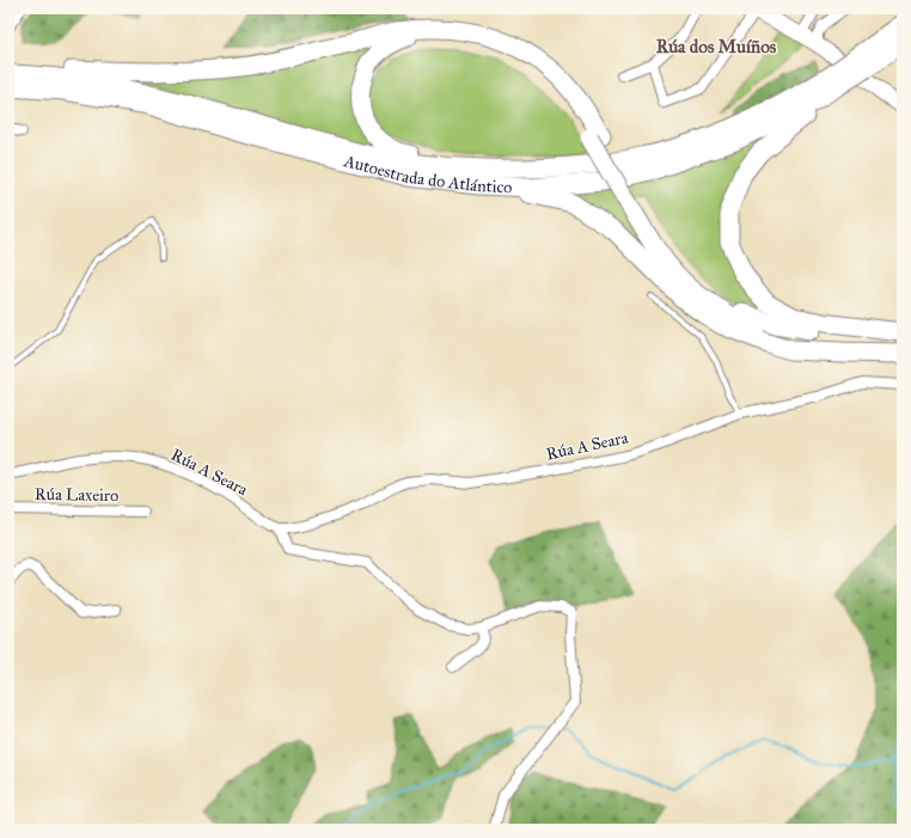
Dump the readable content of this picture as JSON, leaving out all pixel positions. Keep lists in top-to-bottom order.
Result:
{
  "streets": {
    "highway": ["Autoestrada do Atlántico"],
    "street": ["Rúa A Seara", "Rúa Laxeiro"]
  },
  "districts": ["Rúa dos Muíños"]
}
